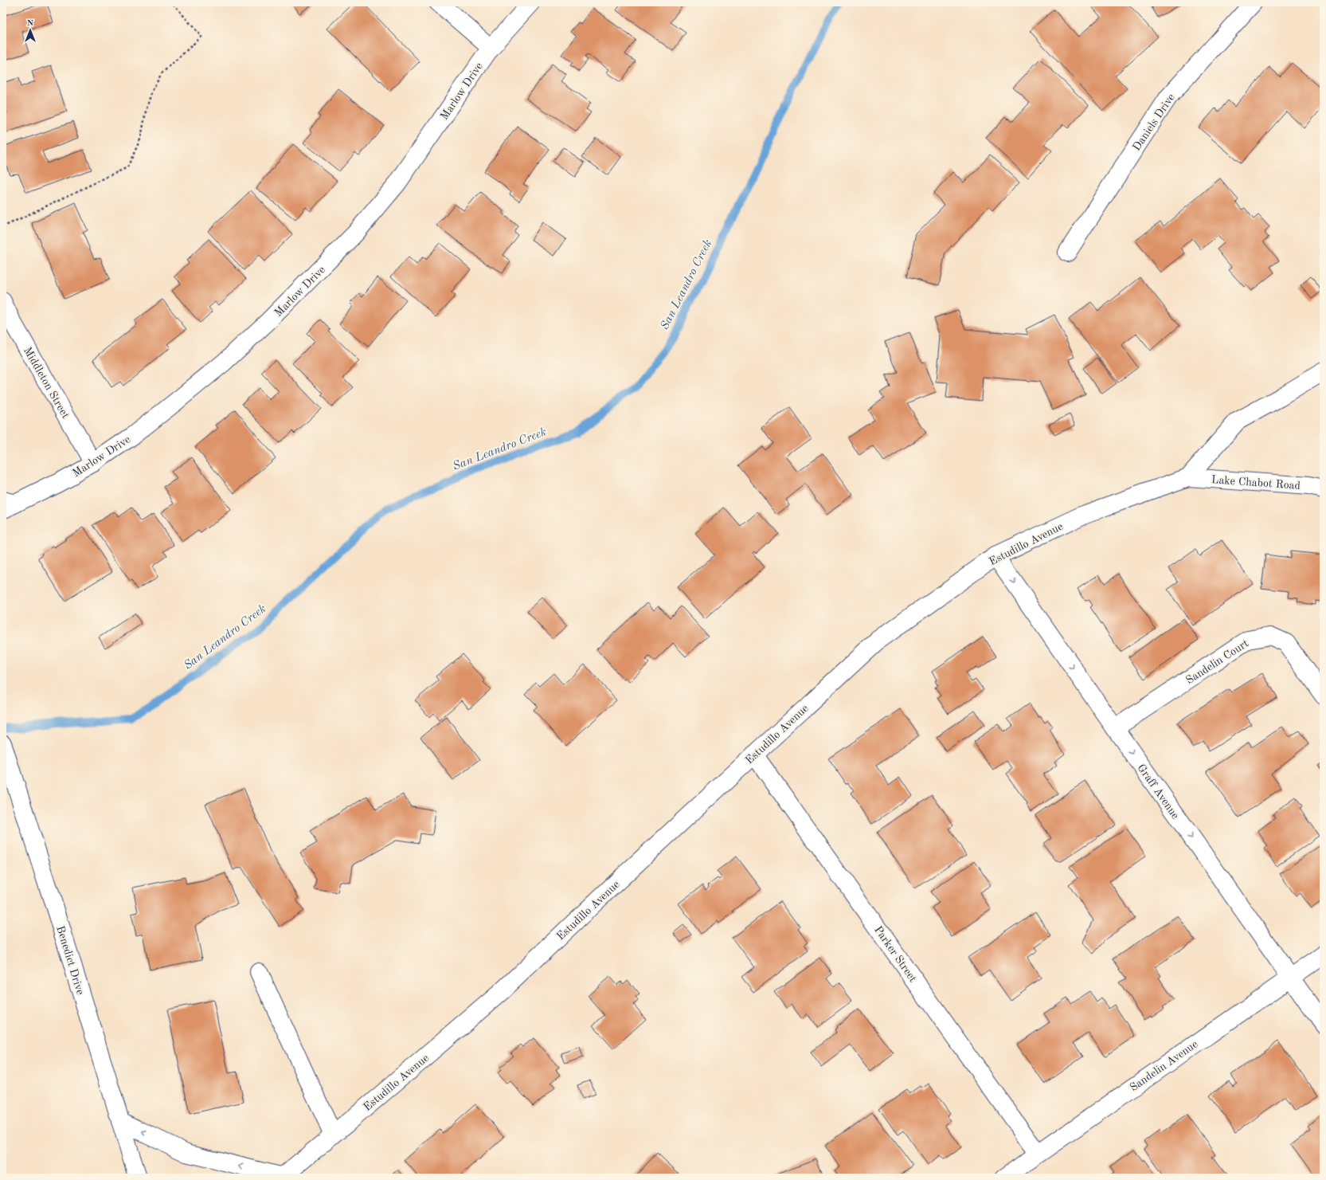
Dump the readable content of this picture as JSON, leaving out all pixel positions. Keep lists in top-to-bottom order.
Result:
{
  "streets": {
    "street": [
      "Marlow Drive",
      "Daniels Drive",
      "Middleton Street",
      "Lake Chabot Road",
      "Estudillo Avenue",
      "Sandelin Court",
      "Graff Avenue",
      "Parker Street",
      "Benedict Drive",
      "Sandelin Avenue"
    ]
  },
  "crossings": [
    ["Marlow Drive", "Middleton Street"],
    ["Lake Chabot Road", "Estudillo Avenue"],
    ["Estudillo Avenue", "Graff Avenue"],
    ["Estudillo Avenue", "Parker Street"],
    ["Sandelin Court", "Graff Avenue"],
    ["Graff Avenue", "Sandelin Avenue"],
    ["Parker Street", "Sandelin Avenue"]
  ],
  "one_way": ["Graff Avenue"],
  "water": ["San Leandro Creek"],
  "north": "top"
}
